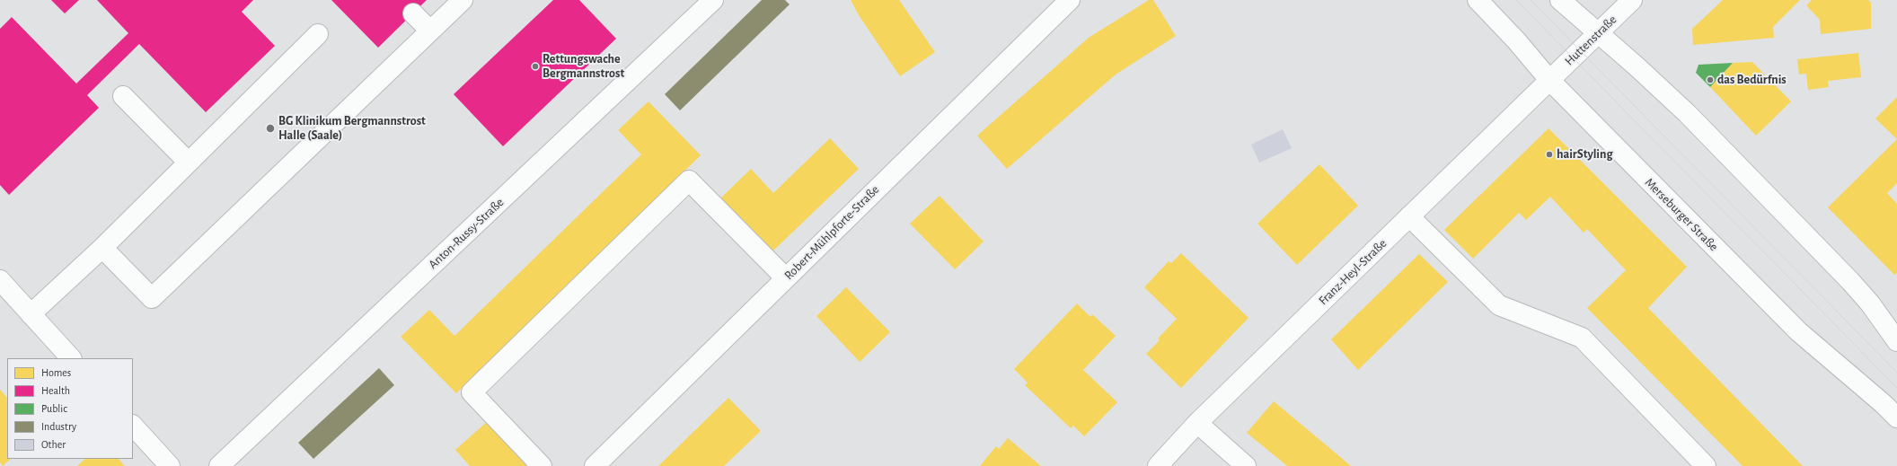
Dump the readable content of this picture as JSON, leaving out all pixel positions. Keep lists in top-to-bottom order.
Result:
{
  "streets": {
    "street": [
      "Huttenstraße",
      "Merseburger Straße",
      "Robert-Mühlpforte-Straße",
      "Anton-Russy-Straße",
      "Franz-Heyl-Straße"
    ]
  },
  "crossings": [
    ["Huttenstraße", "Merseburger Straße"],
    ["Huttenstraße", "Franz-Heyl-Straße"],
    ["Merseburger Straße", "Franz-Heyl-Straße"]
  ],
  "places": [
    "Rettungswache Bergmannstrost",
    "das Bedürfnis",
    "BG Klinikum Bergmannstrost Halle (Saale)",
    "hairStyling"
  ],
  "legend": [
    "Homes",
    "Health",
    "Public",
    "Industry",
    "Other"
  ]
}
